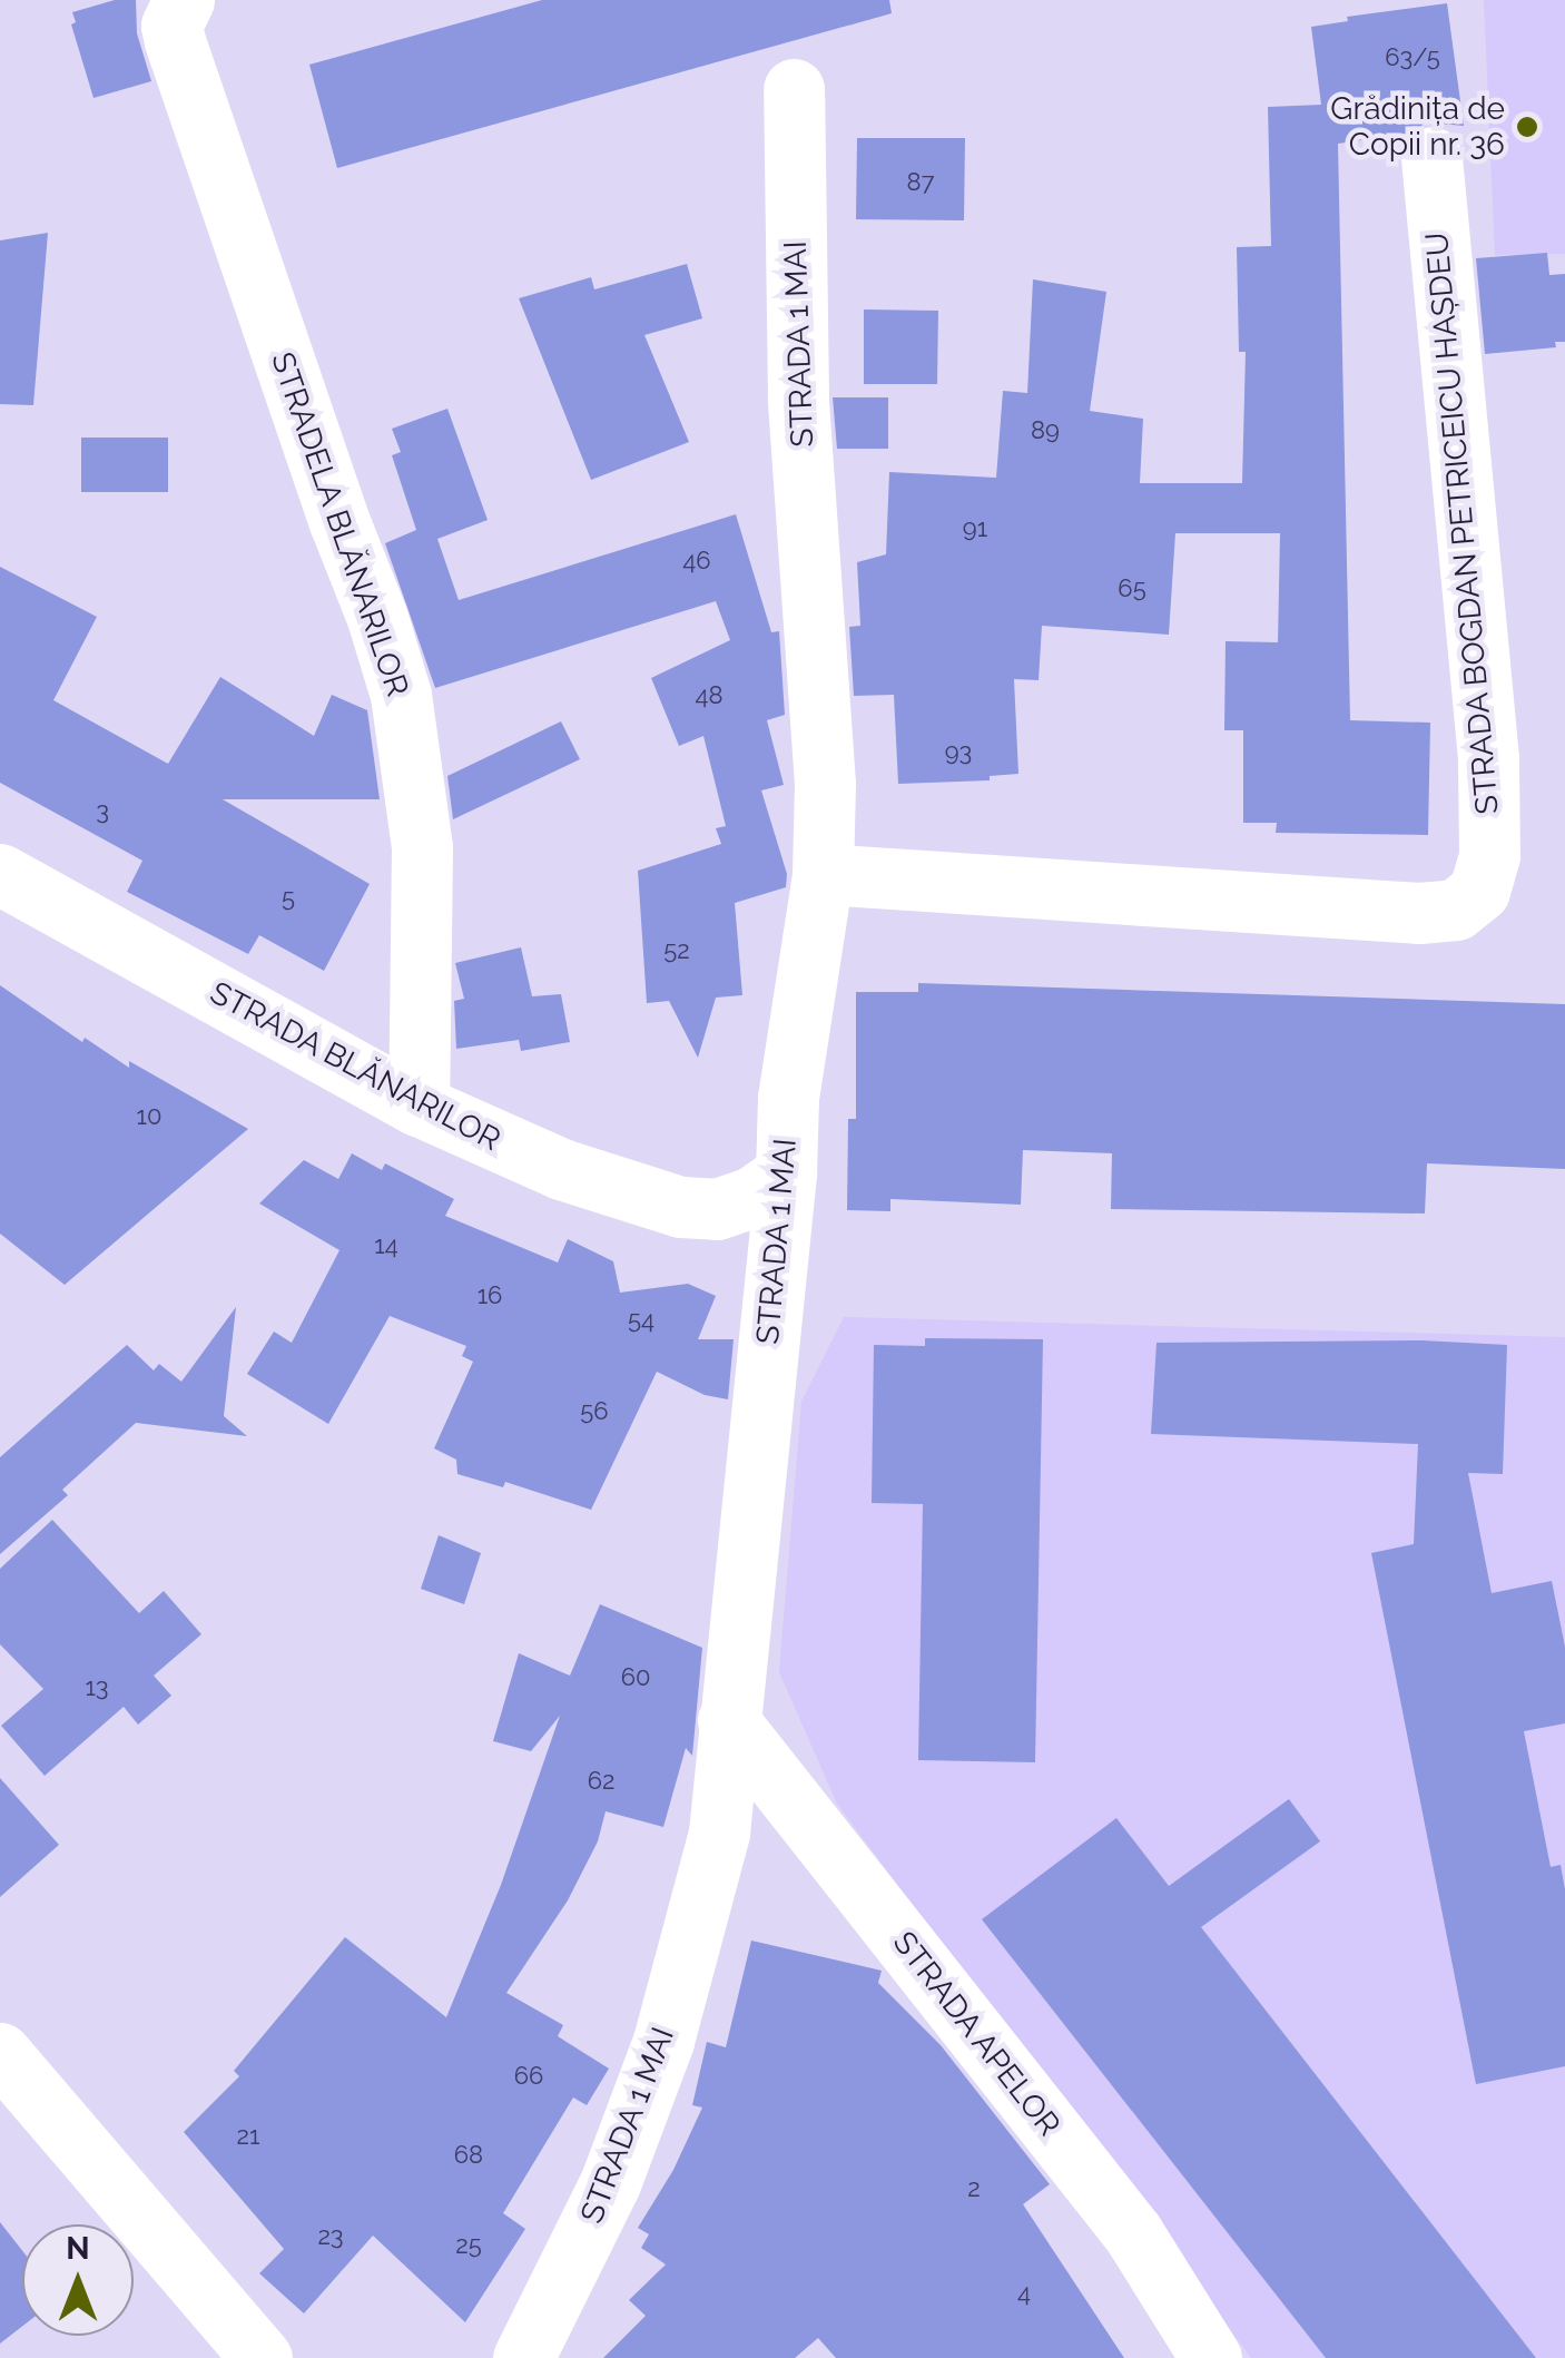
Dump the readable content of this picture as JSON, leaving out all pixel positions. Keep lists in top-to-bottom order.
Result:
{
  "streets": {
    "street": [
      "STRADA 1 MAI",
      "STRADA BOGDAN PETRICEICU HAȘDEU",
      "STRADELA BLĂNARILOR",
      "STRADA BLĂNARILOR",
      "STRADA APELOR"
    ]
  },
  "crossings": [
    ["STRADA 1 MAI", "STRADA BOGDAN PETRICEICU HAȘDEU"],
    ["STRADA 1 MAI", "STRADA BLĂNARILOR"],
    ["STRADA 1 MAI", "STRADA APELOR"],
    ["STRADELA BLĂNARILOR", "STRADA BLĂNARILOR"]
  ],
  "places": ["Grădinița de Copii nr. 36"],
  "house_numbers": [
    "63/5",
    "87",
    "89",
    "91",
    "46",
    "65",
    "48",
    "93",
    "3",
    "5",
    "52",
    "10",
    "14",
    "16",
    "54",
    "56",
    "60",
    "13",
    "62",
    "66",
    "21",
    "68",
    "2",
    "23",
    "25",
    "4"
  ],
  "north": "top"
}
